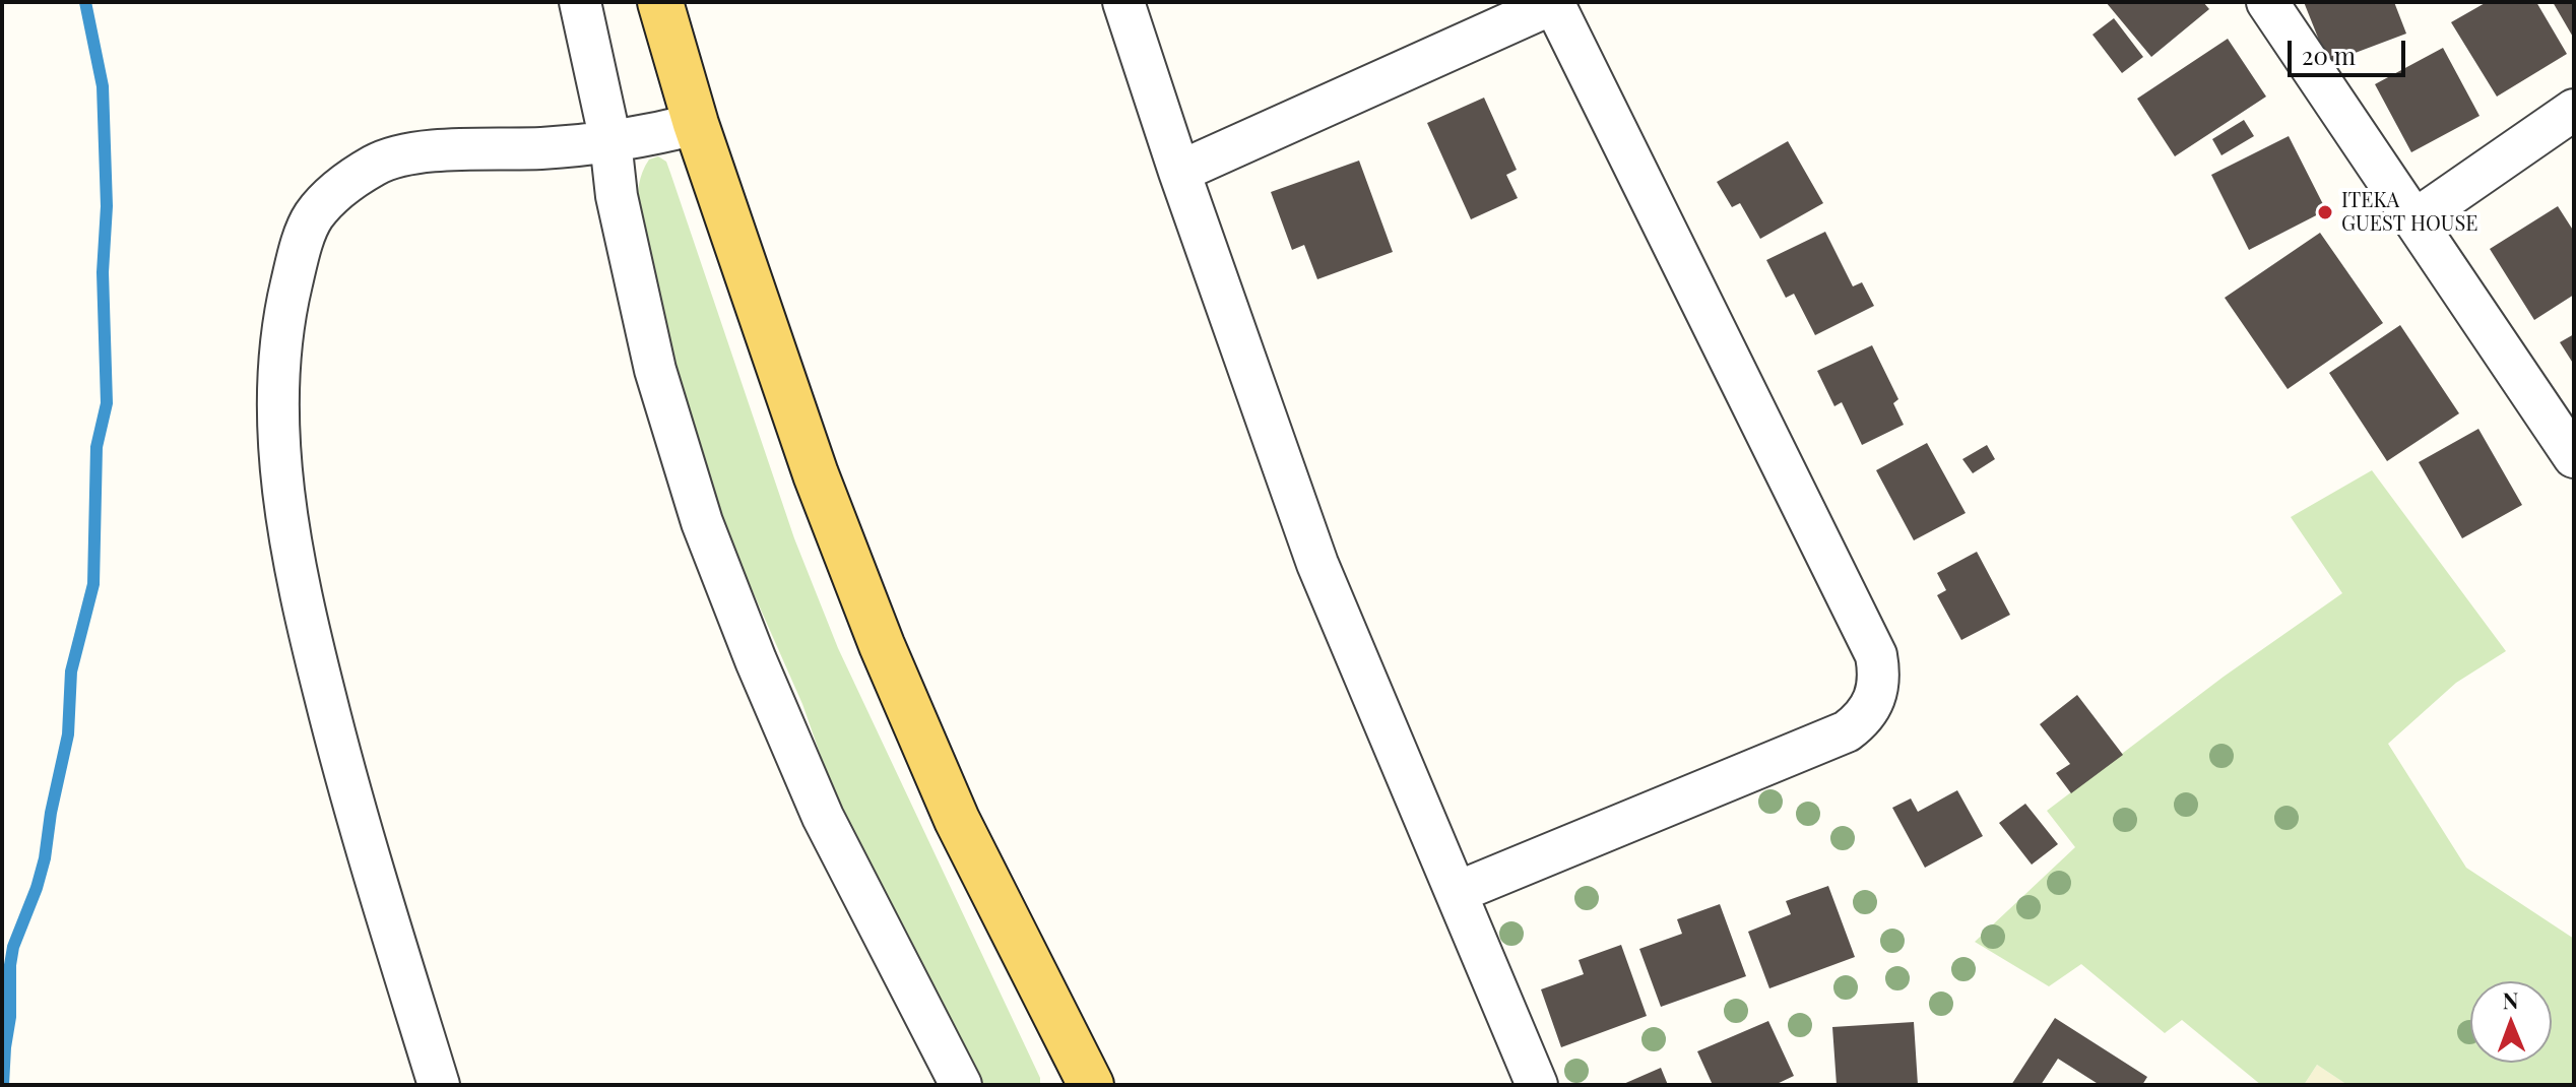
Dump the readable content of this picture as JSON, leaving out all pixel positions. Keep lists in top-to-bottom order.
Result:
{
  "places": ["ITEKA GUEST HOUSE"],
  "scale_bar": "20 m",
  "north": "top"
}
